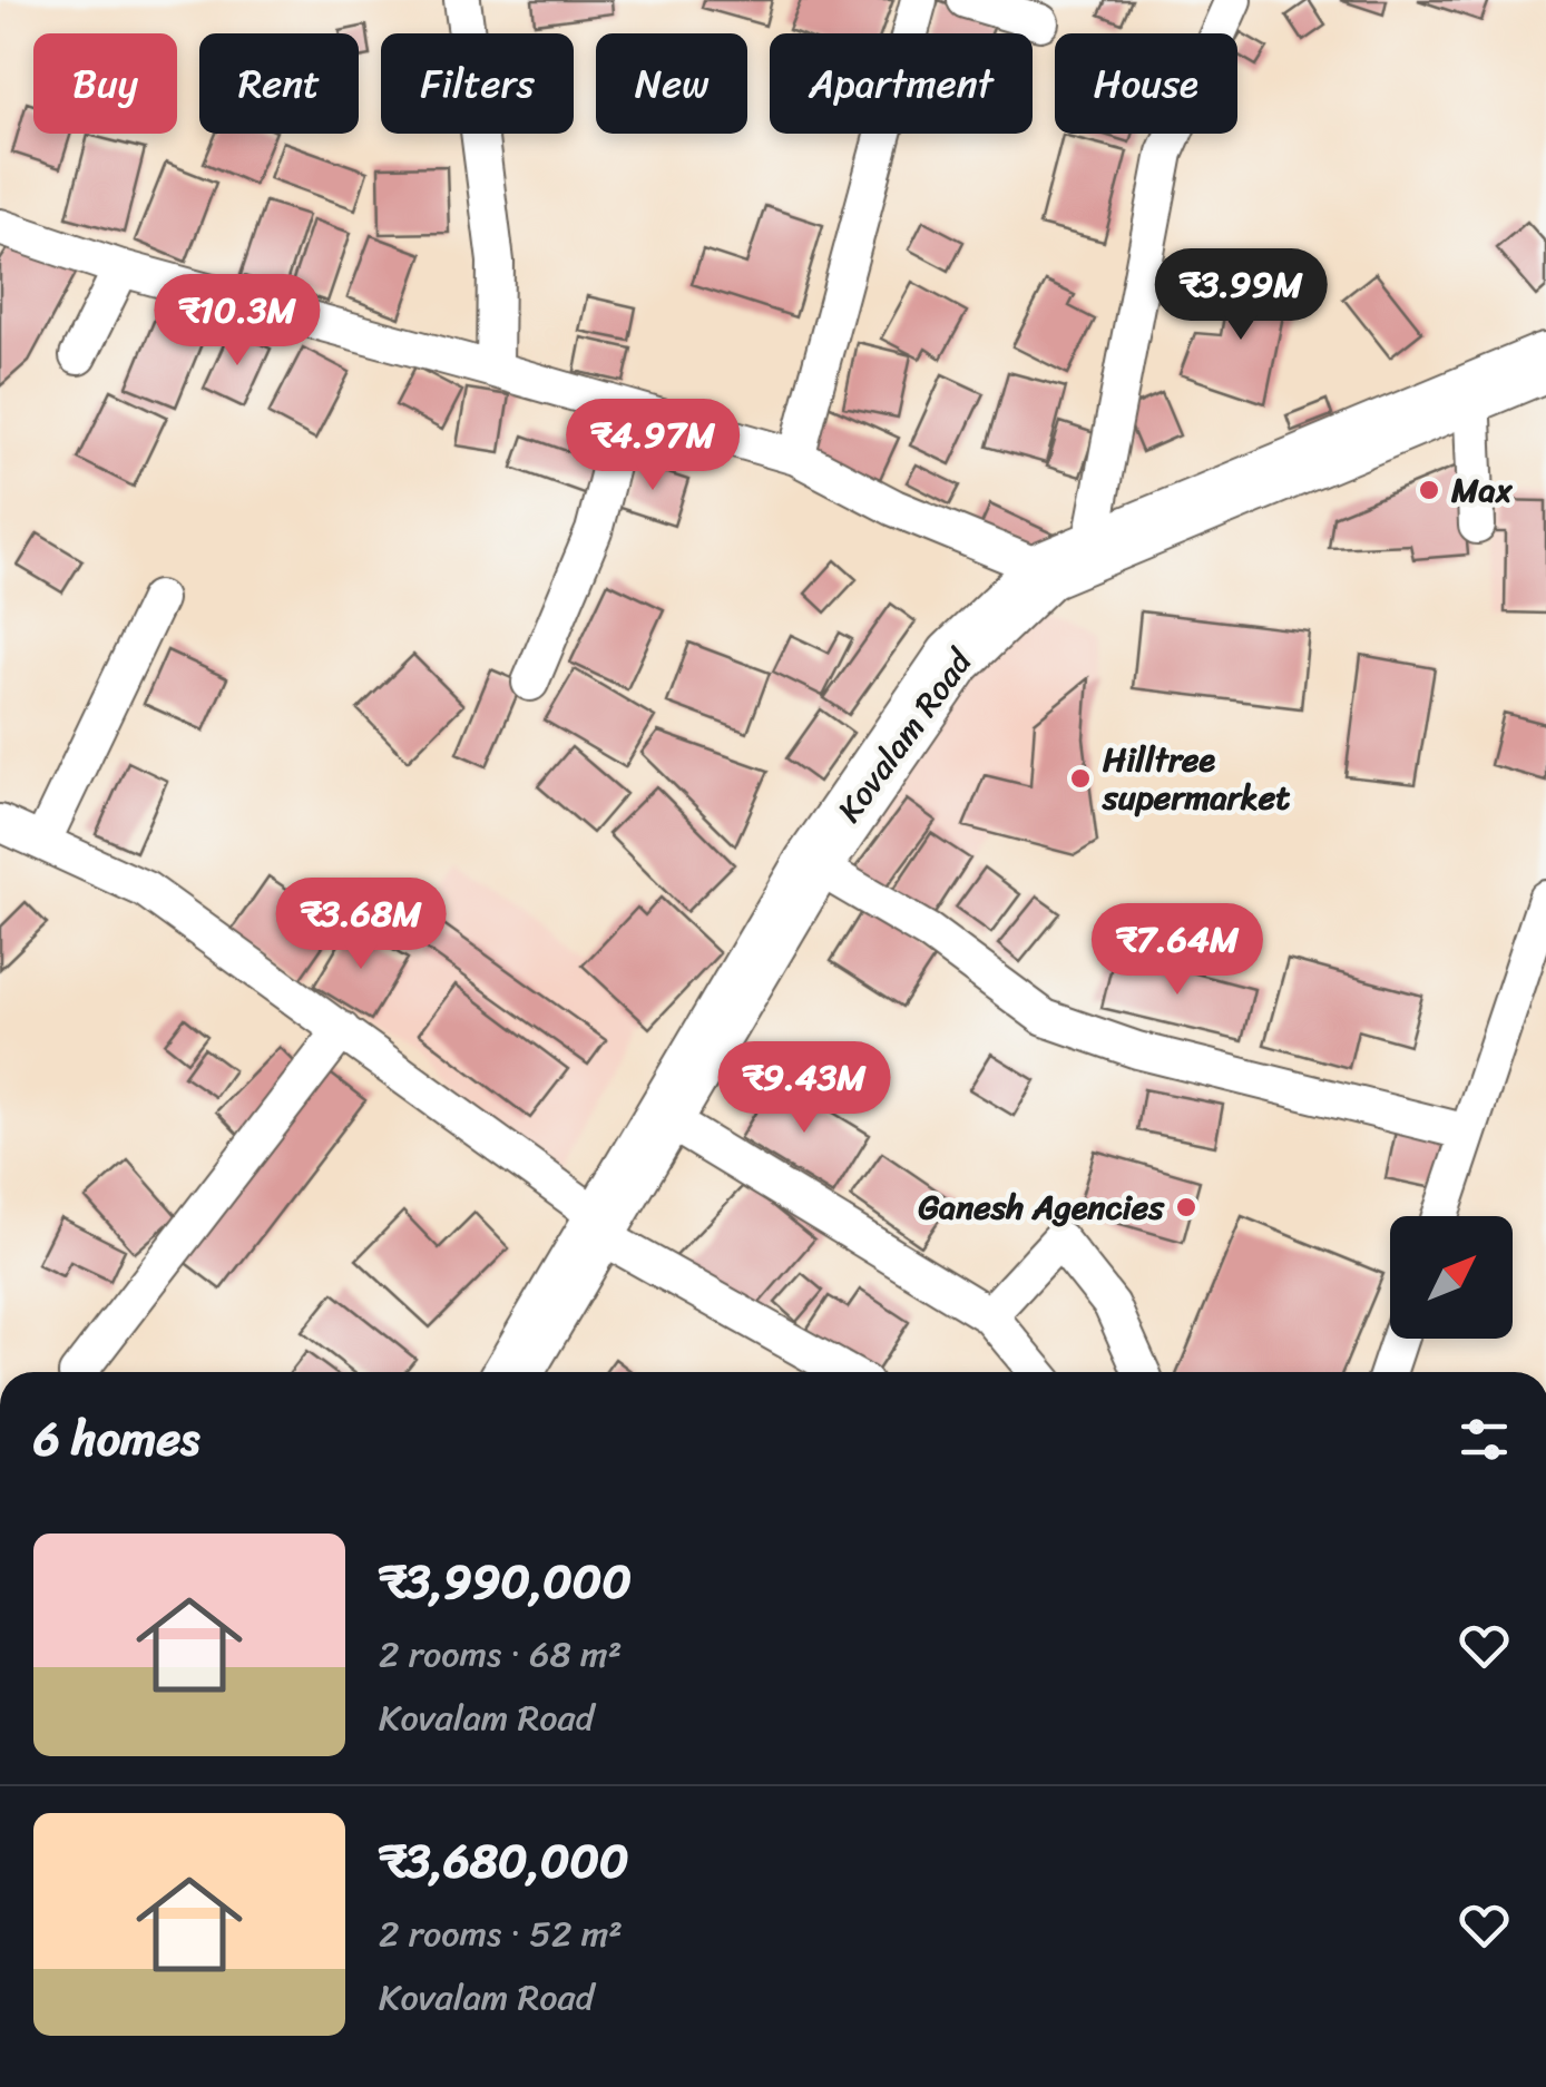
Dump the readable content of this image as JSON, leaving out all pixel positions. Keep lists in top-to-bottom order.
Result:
{
  "streets": {
    "main road": ["Kovalam Road"]
  },
  "places": ["Max", "Hilltree supermarket", "Ganesh Agencies"],
  "north": "top right",
  "page": {
    "chip": [
      "Buy",
      "Rent",
      "Filters",
      "New",
      "Apartment",
      "House"
    ],
    "price": [
      "₹3.99M",
      "₹10.3M",
      "₹4.97M",
      "₹3.68M",
      "₹7.64M",
      "₹9.43M"
    ],
    "heading": "6 homes",
    "list": [
      {
        "name": "₹3,990,000",
        "note": "2 rooms · 68 m² · Kovalam Road"
      },
      {
        "name": "₹3,680,000",
        "note": "2 rooms · 52 m² · Kovalam Road"
      }
    ]
  }
}
